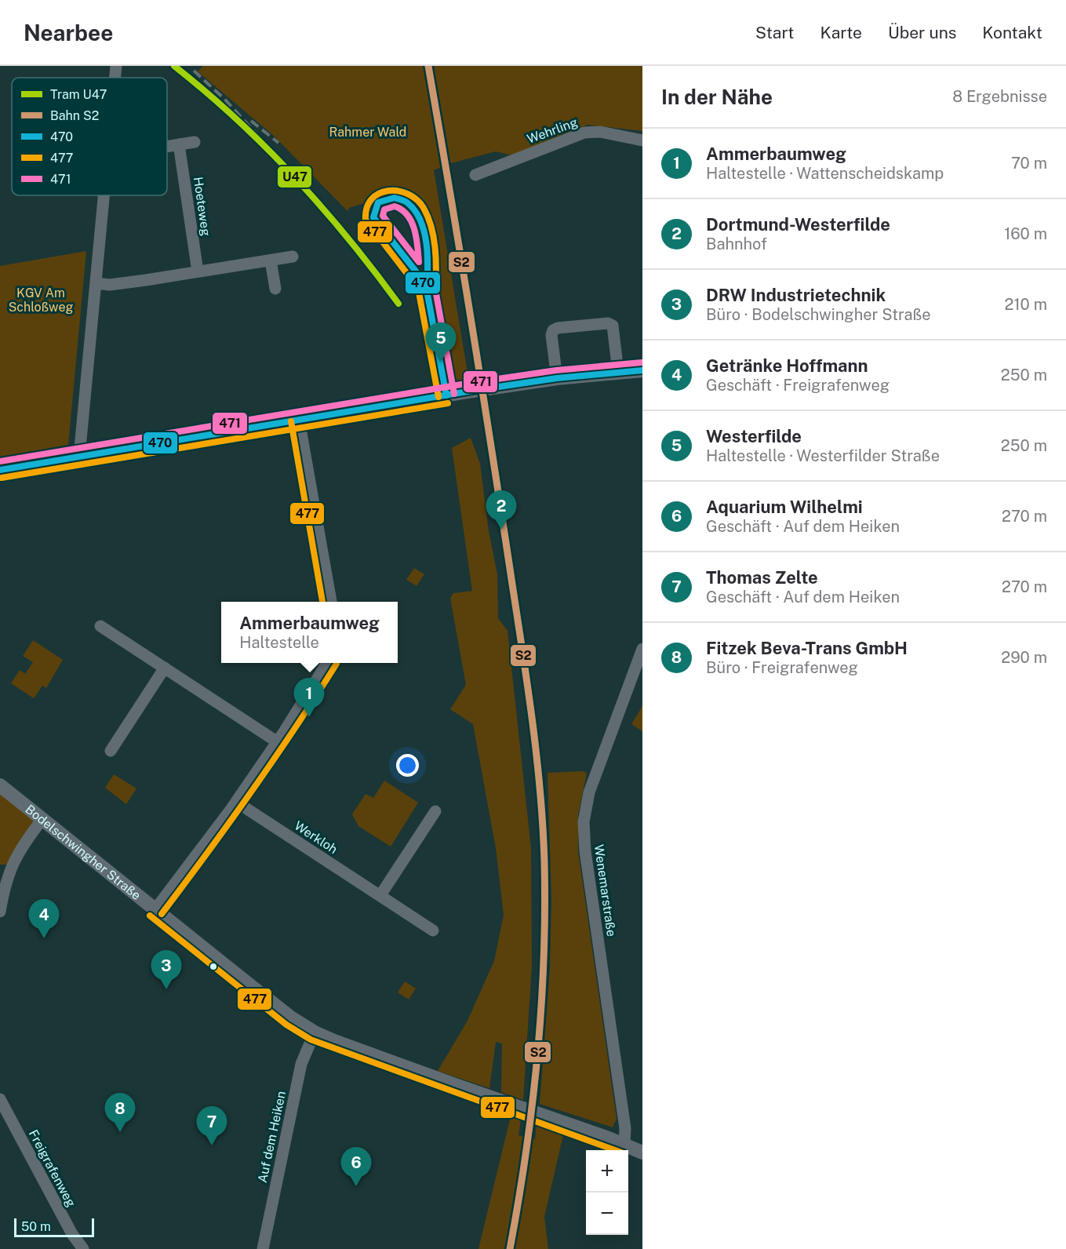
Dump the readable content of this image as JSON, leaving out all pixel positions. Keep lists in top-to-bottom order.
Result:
{
  "streets": {
    "street": [
      "Wehrling",
      "Hoeteweg",
      "Werkloh",
      "Bodelschwingher Straße",
      "Wenemarstraße",
      "Auf dem Heiken",
      "Freigrafenweg"
    ]
  },
  "crossings": [
    ["Bodelschwingher Straße", "Wenemarstraße"],
    ["Bodelschwingher Straße", "Auf dem Heiken"]
  ],
  "parks": ["Rahmer Wald", "KGV Am Schloßweg"],
  "lines": [
    "tram line U47",
    "rail line S2",
    "transit line 477",
    "transit line 470",
    "transit line 471"
  ],
  "legend": [
    "Tram U47",
    "Bahn S2",
    "470",
    "477",
    "471"
  ],
  "scale_bar": "50 m",
  "page": {
    "header": "Nearbee",
    "nav": [
      "Start",
      "Karte",
      "Über uns",
      "Kontakt"
    ],
    "heading": ["In der Nähe", "8 Ergebnisse"],
    "list": [
      {
        "mark": "1",
        "name": "Ammerbaumweg",
        "note": "Haltestelle · Wattenscheidskamp",
        "value": "70 m"
      },
      {
        "mark": "2",
        "name": "Dortmund-Westerfilde",
        "note": "Bahnhof",
        "value": "160 m"
      },
      {
        "mark": "3",
        "name": "DRW Industrietechnik",
        "note": "Büro · Bodelschwingher Straße",
        "value": "210 m"
      },
      {
        "mark": "4",
        "name": "Getränke Hoffmann",
        "note": "Geschäft · Freigrafenweg",
        "value": "250 m"
      },
      {
        "mark": "5",
        "name": "Westerfilde",
        "note": "Haltestelle · Westerfilder Straße",
        "value": "250 m"
      },
      {
        "mark": "6",
        "name": "Aquarium Wilhelmi",
        "note": "Geschäft · Auf dem Heiken",
        "value": "270 m"
      },
      {
        "mark": "7",
        "name": "Thomas Zelte",
        "note": "Geschäft · Auf dem Heiken",
        "value": "270 m"
      },
      {
        "mark": "8",
        "name": "Fitzek Beva-Trans GmbH",
        "note": "Büro · Freigrafenweg",
        "value": "290 m"
      }
    ],
    "pins": [
      "5",
      "2",
      "1",
      "4",
      "3",
      "8",
      "7",
      "6"
    ],
    "popup": ["Ammerbaumweg", "Haltestelle"],
    "map_buttons": ["+", "−"],
    "scale": "50 m"
  }
}
